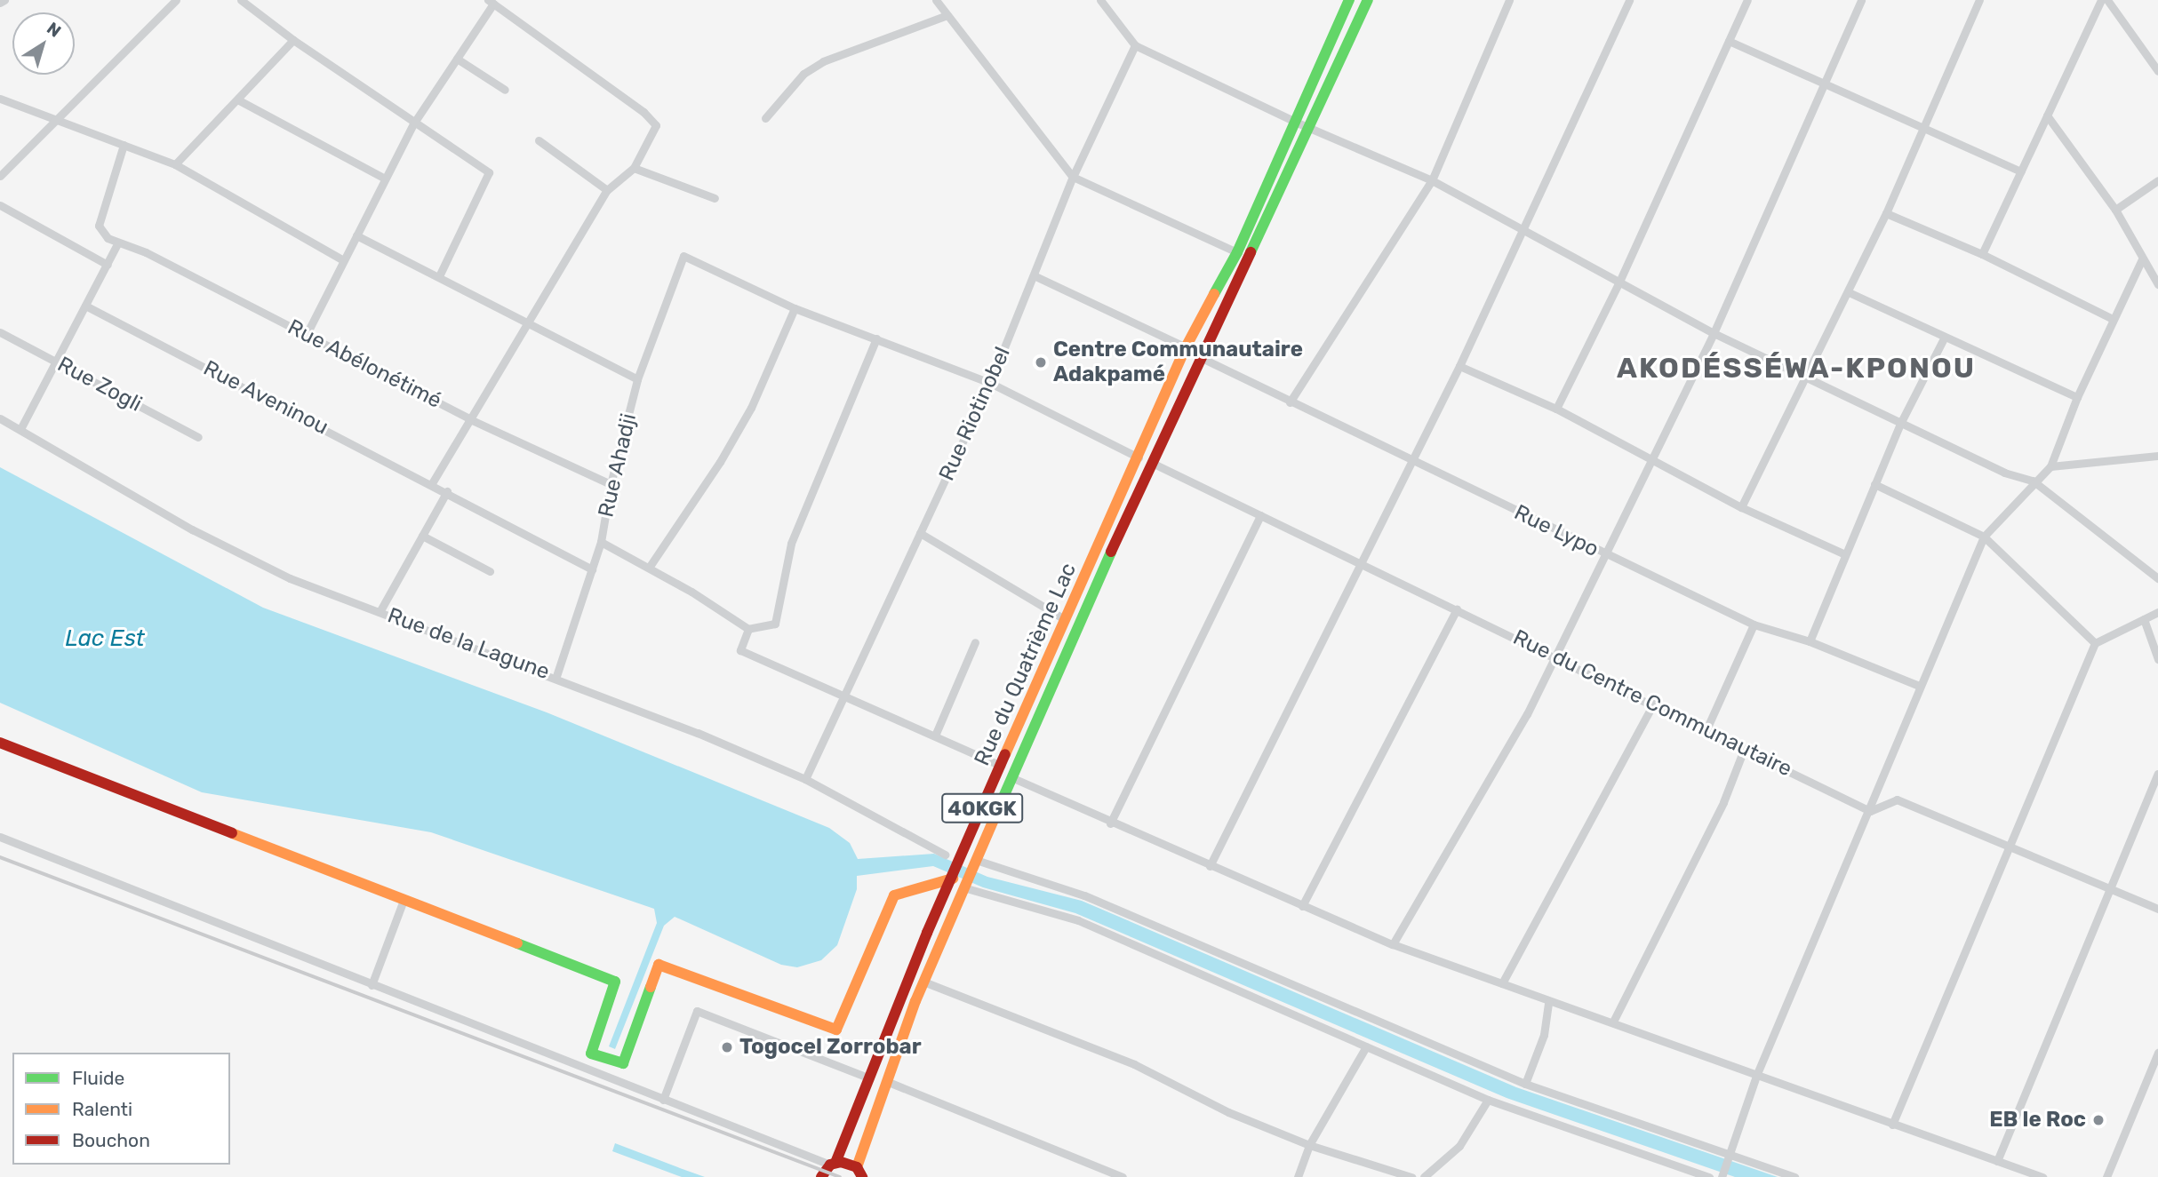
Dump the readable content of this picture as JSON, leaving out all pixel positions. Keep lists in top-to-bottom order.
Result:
{
  "streets": {
    "main road": ["Rue du Quatrième Lac", "40KGK"],
    "street": [
      "Rue Abélonétimé",
      "Rue Zogli",
      "Rue Aveninou",
      "Rue Riotinobel",
      "Rue Ahadji",
      "Rue Lypo",
      "Rue de la Lagune",
      "Rue du Centre Communautaire"
    ]
  },
  "crossings": [
    ["Rue Abélonétimé", "Rue Ahadji"],
    ["Rue Aveninou", "Rue Ahadji"],
    ["Rue Riotinobel", "Rue de la Lagune"],
    ["Rue Ahadji", "Rue de la Lagune"],
    ["Rue Lypo", "Rue du Quatrième Lac"],
    ["Rue du Quatrième Lac", "Rue du Centre Communautaire"],
    ["Rue du Quatrième Lac", "40KGK"]
  ],
  "districts": ["AKODÉSSÉWA-KPONOU"],
  "water": ["Lac Est"],
  "places": ["Centre Communautaire Adakpamé", "Togocel Zorrobar", "EB le Roc"],
  "legend": ["Fluide", "Ralenti", "Bouchon"],
  "north": "top right"
}
